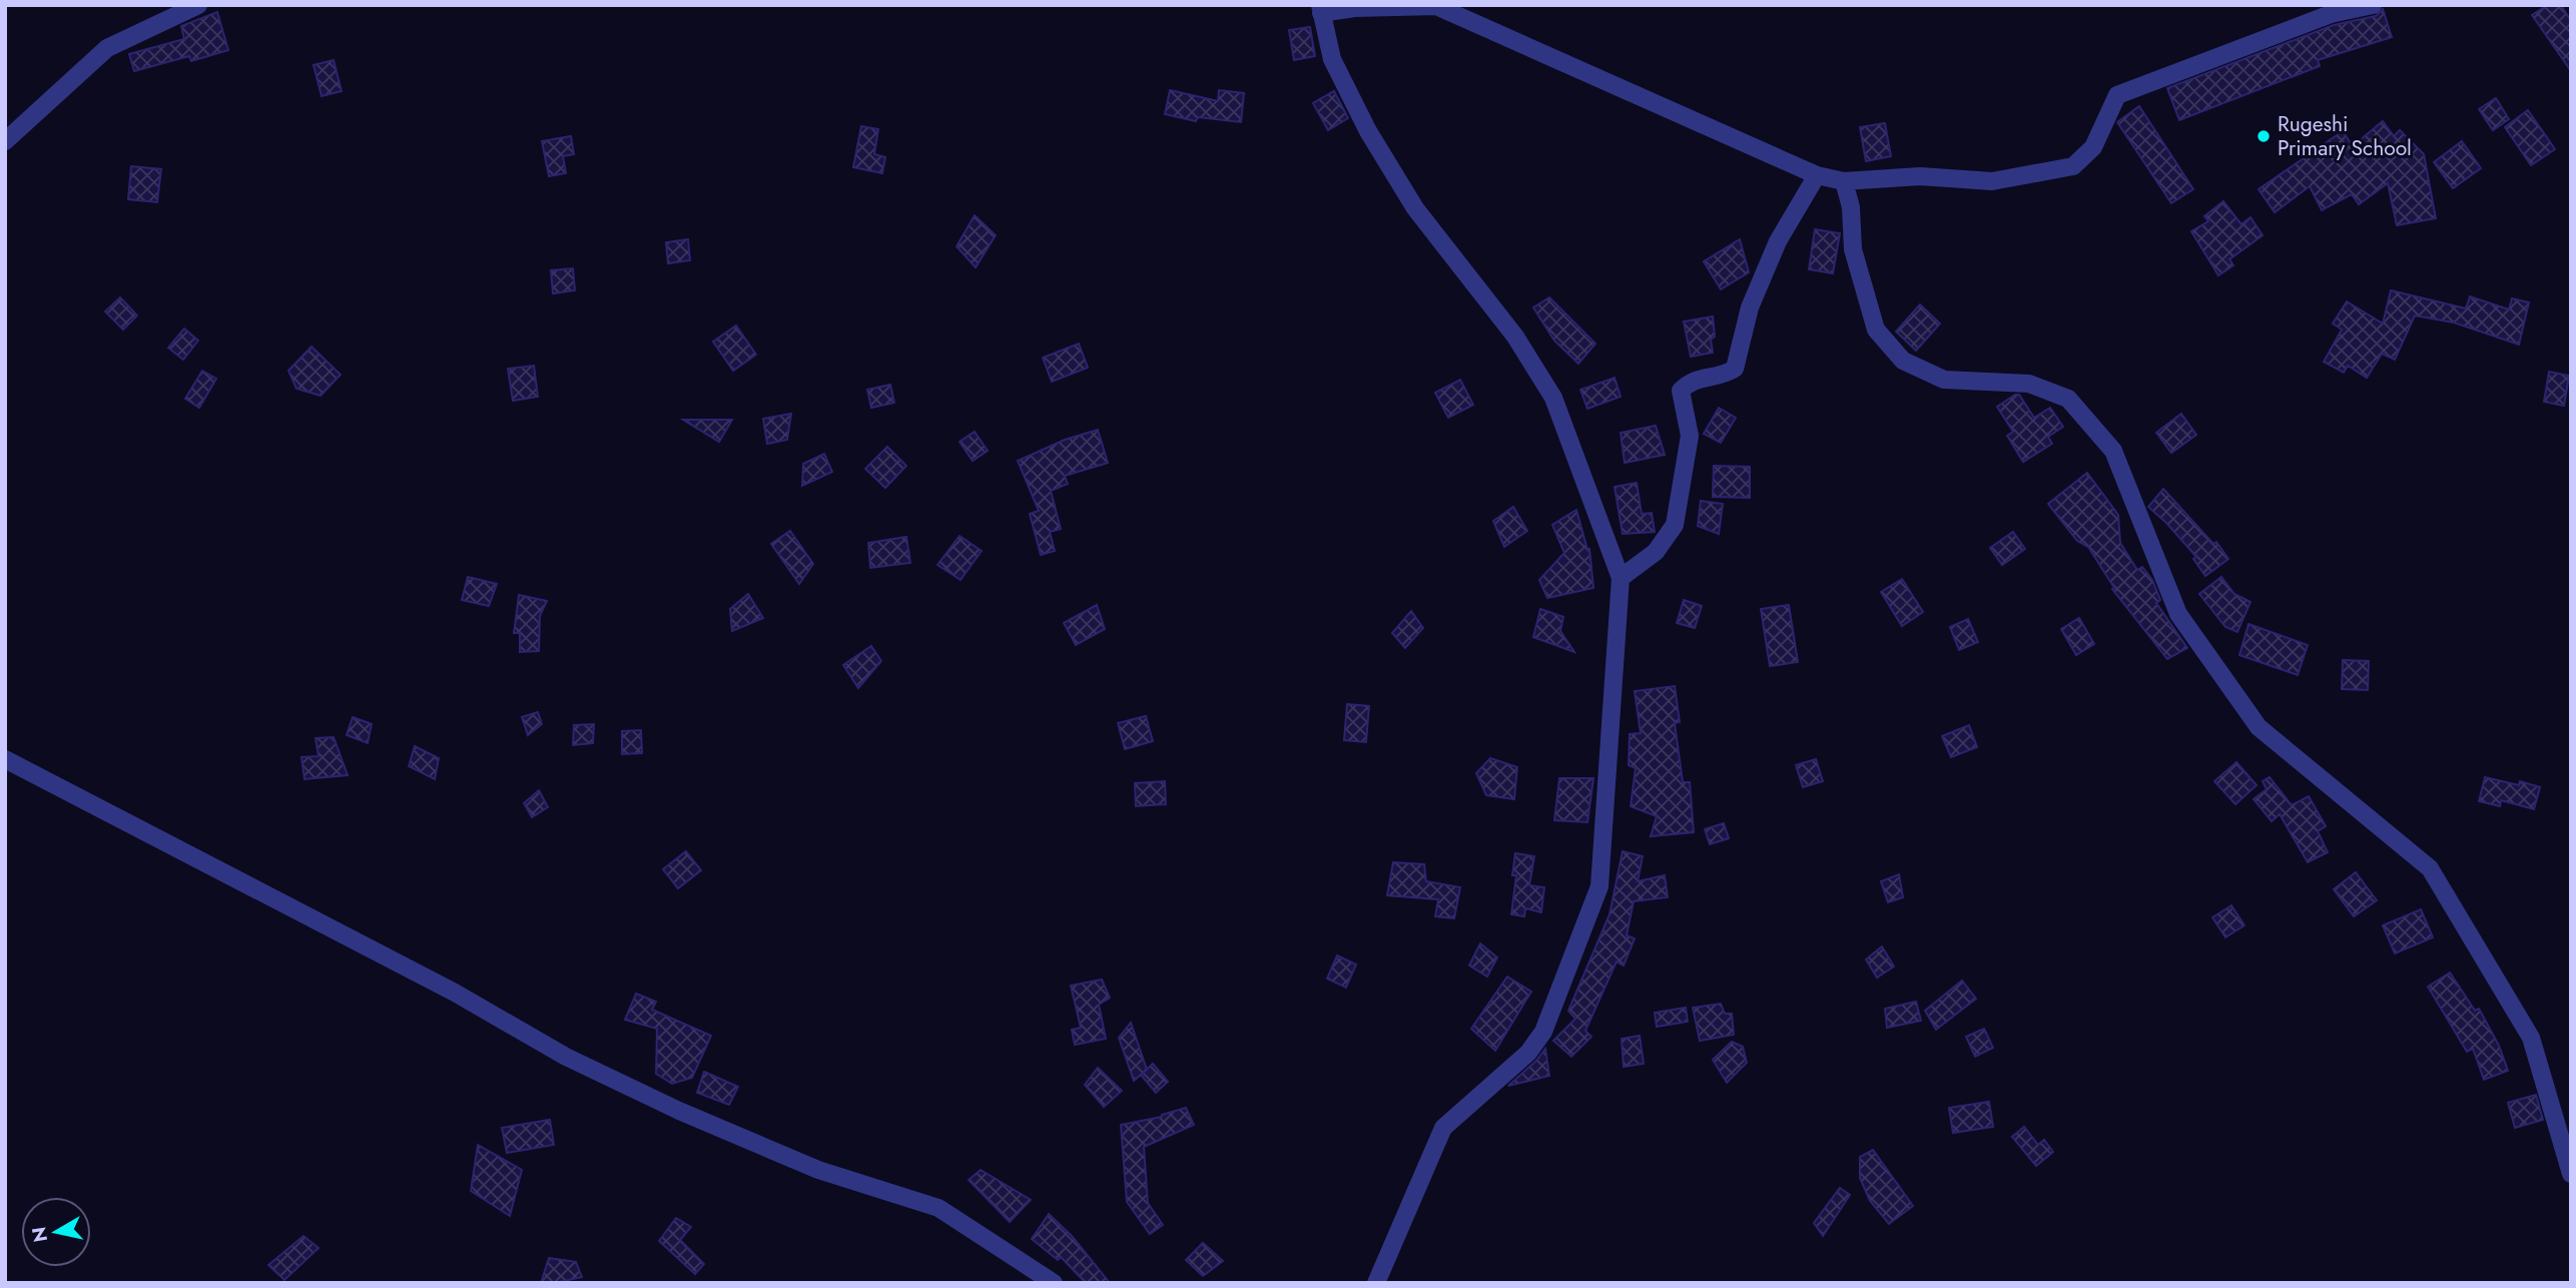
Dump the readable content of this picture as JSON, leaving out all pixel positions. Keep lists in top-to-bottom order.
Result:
{
  "places": ["Rugeshi Primary School"],
  "north": "left"
}
